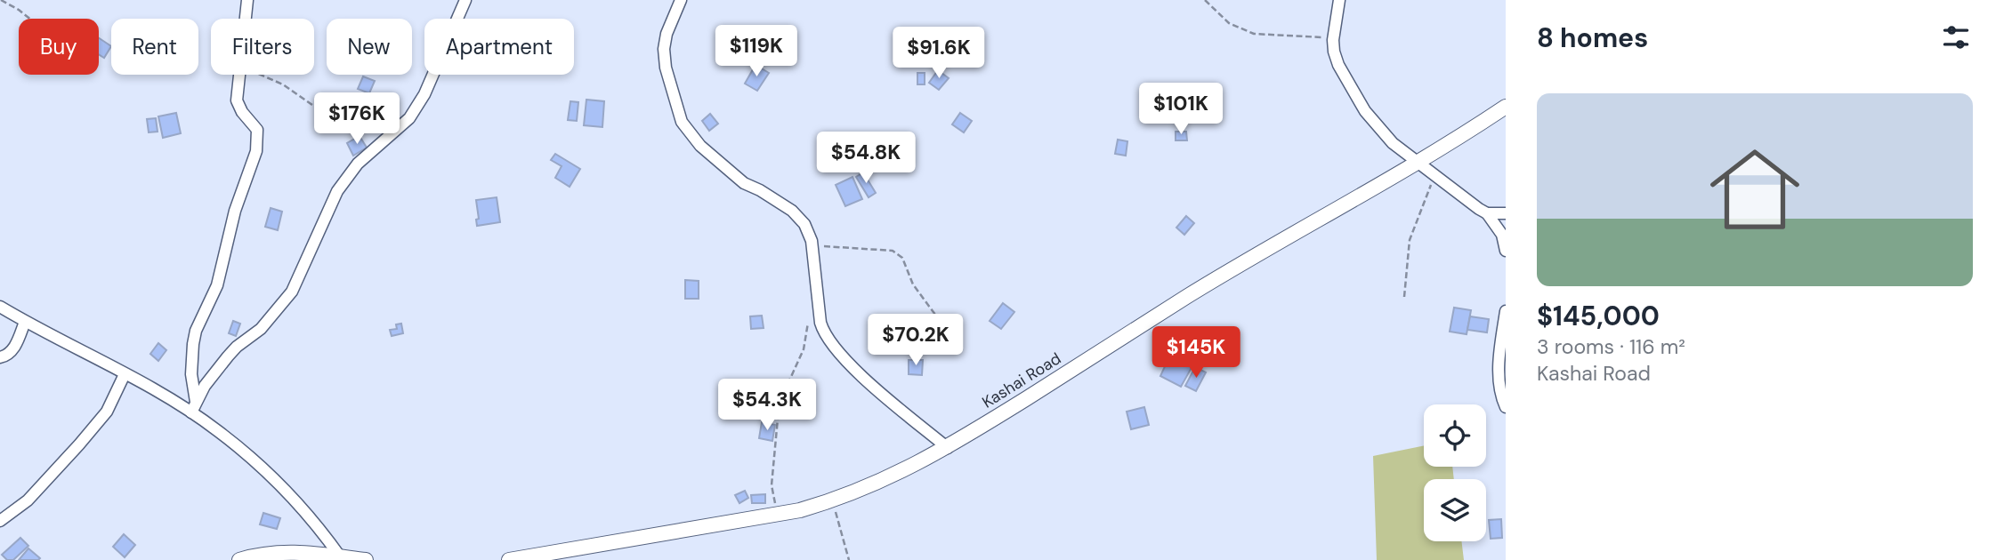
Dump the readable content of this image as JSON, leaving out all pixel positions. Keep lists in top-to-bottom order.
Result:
{
  "streets": {
    "street": ["Kashai Road"]
  },
  "page": {
    "heading": "8 homes",
    "chip": [
      "Buy",
      "Rent",
      "Filters",
      "New",
      "Apartment"
    ],
    "price": [
      "$119K",
      "$91.6K",
      "$101K",
      "$176K",
      "$54.8K",
      "$70.2K",
      "$145K",
      "$54.3K"
    ],
    "list": [
      {
        "name": "$145,000",
        "note": "3 rooms · 116 m² · Kashai Road"
      }
    ]
  }
}
